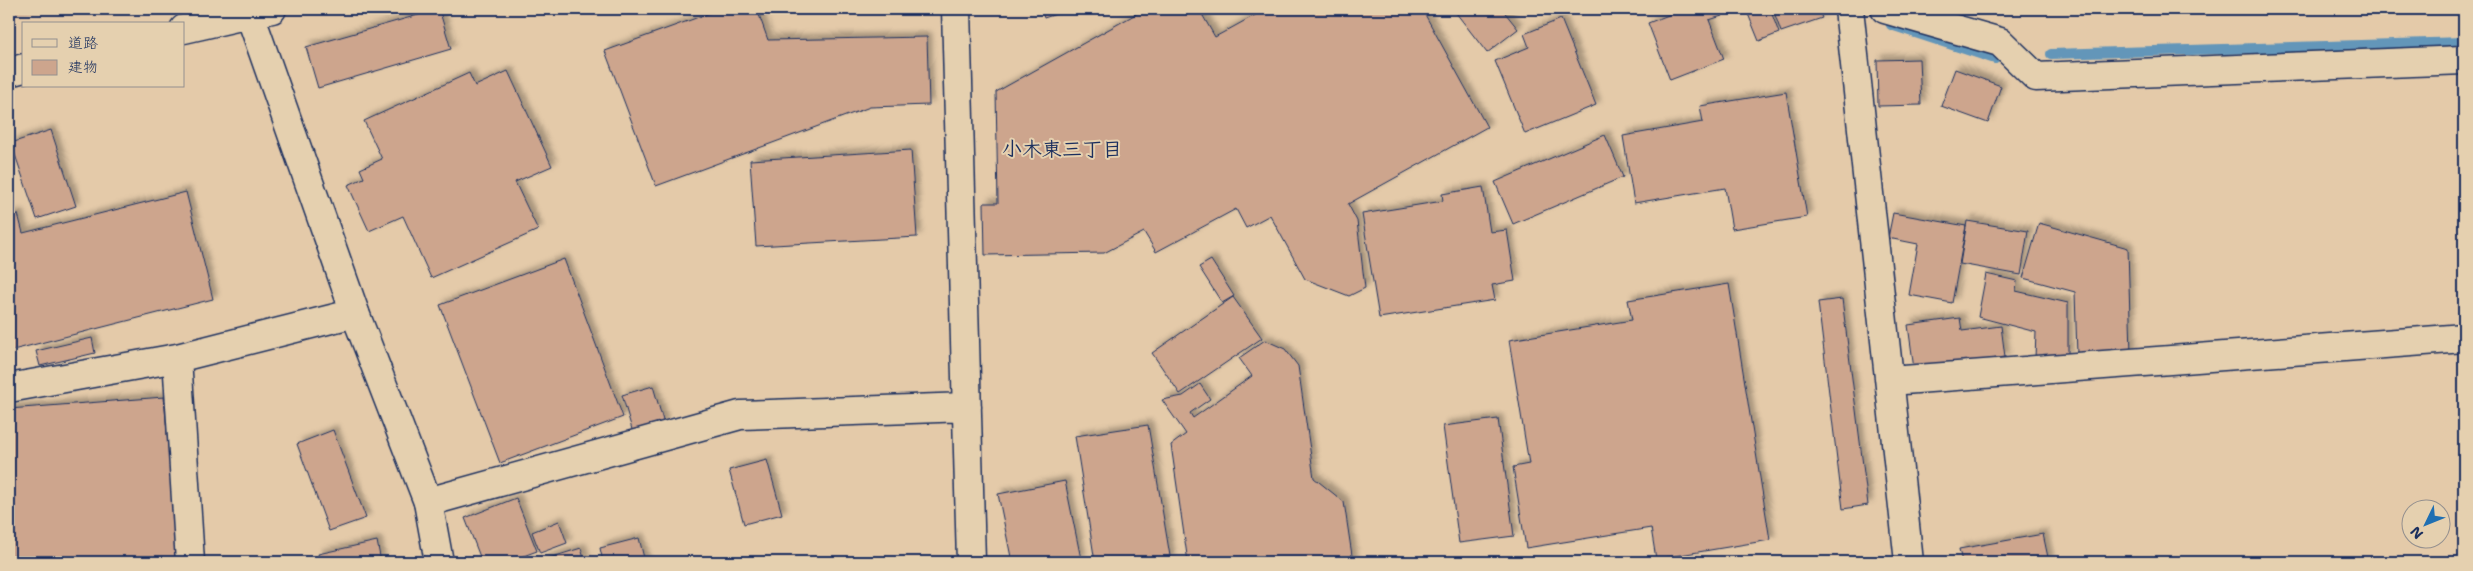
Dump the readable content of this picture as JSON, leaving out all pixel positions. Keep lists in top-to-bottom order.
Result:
{
  "districts": ["小木東三丁目"],
  "legend": ["道路", "建物"],
  "north": "bottom left"
}
